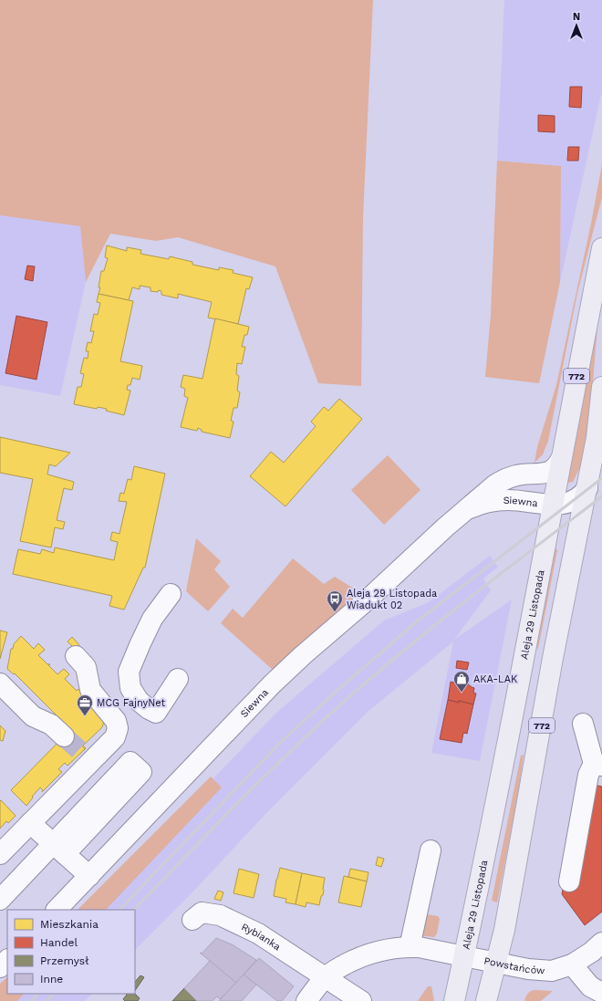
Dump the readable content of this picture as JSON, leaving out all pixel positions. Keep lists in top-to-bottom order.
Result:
{
  "streets": {
    "main road": ["772", "Aleja 29 Listopada"],
    "street": ["Siewna", "Rybianka", "Powstańców"]
  },
  "crossings": [
    ["772", "Siewna"],
    ["772", "Powstańców"],
    ["Siewna", "Aleja 29 Listopada"],
    ["Aleja 29 Listopada", "Powstańców"]
  ],
  "places": {
    "bus stop": ["Aleja 29 Listopada Wiadukt 02"],
    "shop": ["AKA-LAK"],
    "office": ["MCG FajnyNet"]
  },
  "legend": [
    "Mieszkania",
    "Handel",
    "Przemysł",
    "Inne"
  ],
  "north": "top"
}
